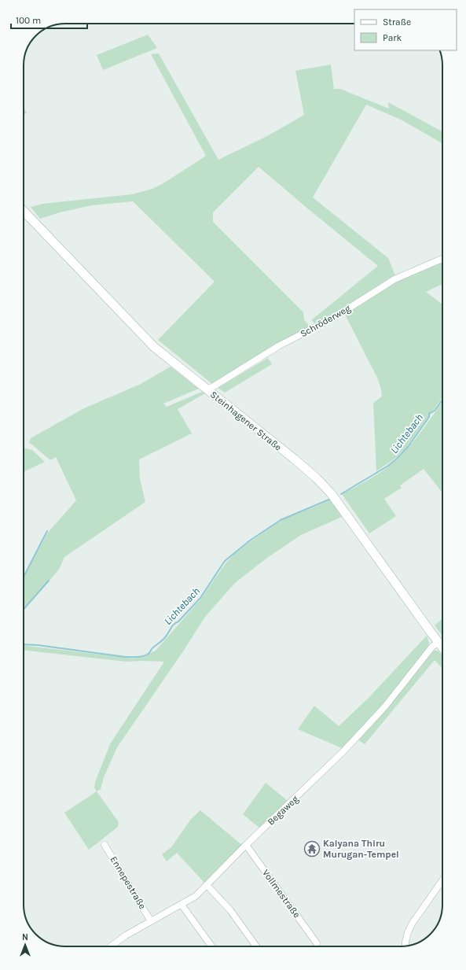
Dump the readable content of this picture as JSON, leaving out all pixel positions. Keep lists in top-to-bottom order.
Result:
{
  "streets": {
    "main road": ["Steinhagener Straße"],
    "street": [
      "Schröderweg",
      "Begaweg",
      "Ennepestraße",
      "Vollmestraße"
    ]
  },
  "crossings": [
    ["Schröderweg", "Steinhagener Straße"],
    ["Steinhagener Straße", "Begaweg"],
    ["Begaweg", "Ennepestraße"],
    ["Begaweg", "Vollmestraße"]
  ],
  "water": ["Lichtebach"],
  "places": {
    "temple": ["Kalyana Thiru Murugan-Tempel"]
  },
  "legend": ["Straße", "Park"],
  "scale_bar": "100 m",
  "north": "top"
}
